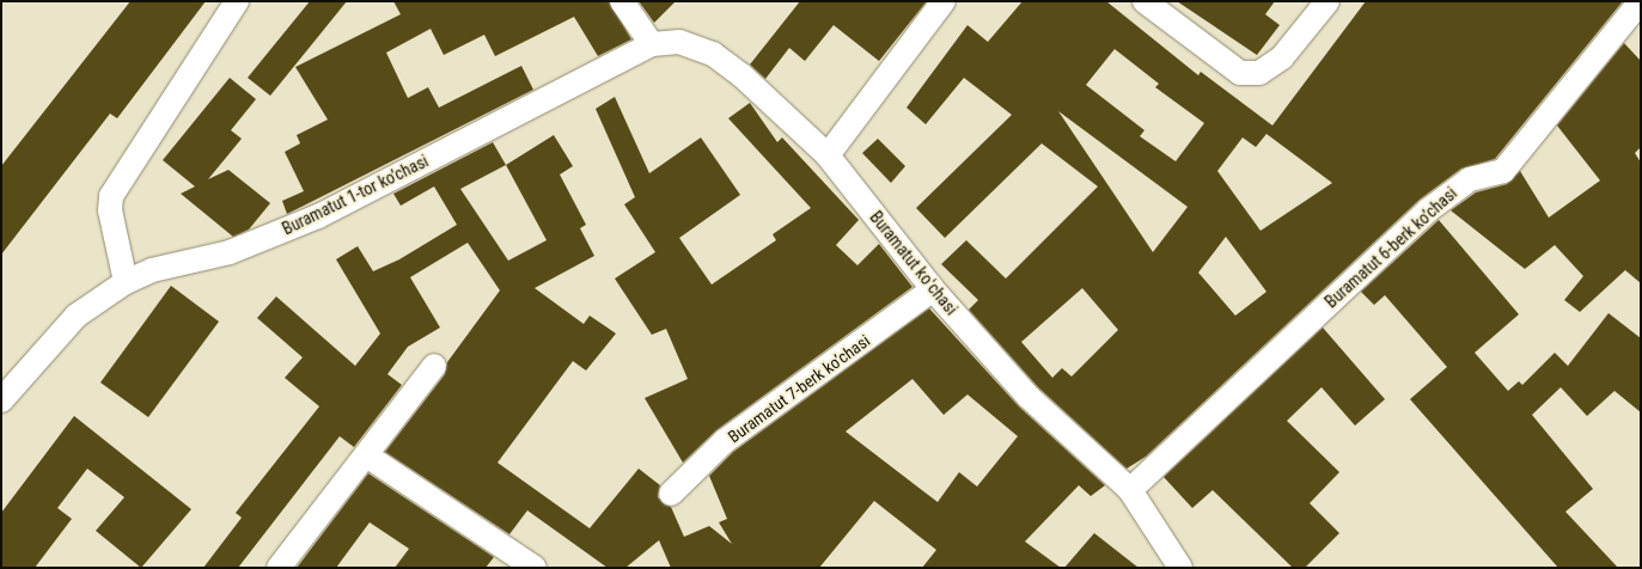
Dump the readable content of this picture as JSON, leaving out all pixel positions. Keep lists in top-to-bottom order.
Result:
{
  "streets": {
    "street": [
      "Buramatut 1-tor koʼchasi",
      "Buramatut 6-berk koʼchasi",
      "Buramatut koʻchasi",
      "Buramatut 7-berk koʼchasi"
    ]
  },
  "crossings": [
    ["Buramatut 1-tor koʼchasi", "Buramatut koʻchasi"],
    ["Buramatut 6-berk koʼchasi", "Buramatut koʻchasi"],
    ["Buramatut koʻchasi", "Buramatut 7-berk koʼchasi"]
  ]
}
